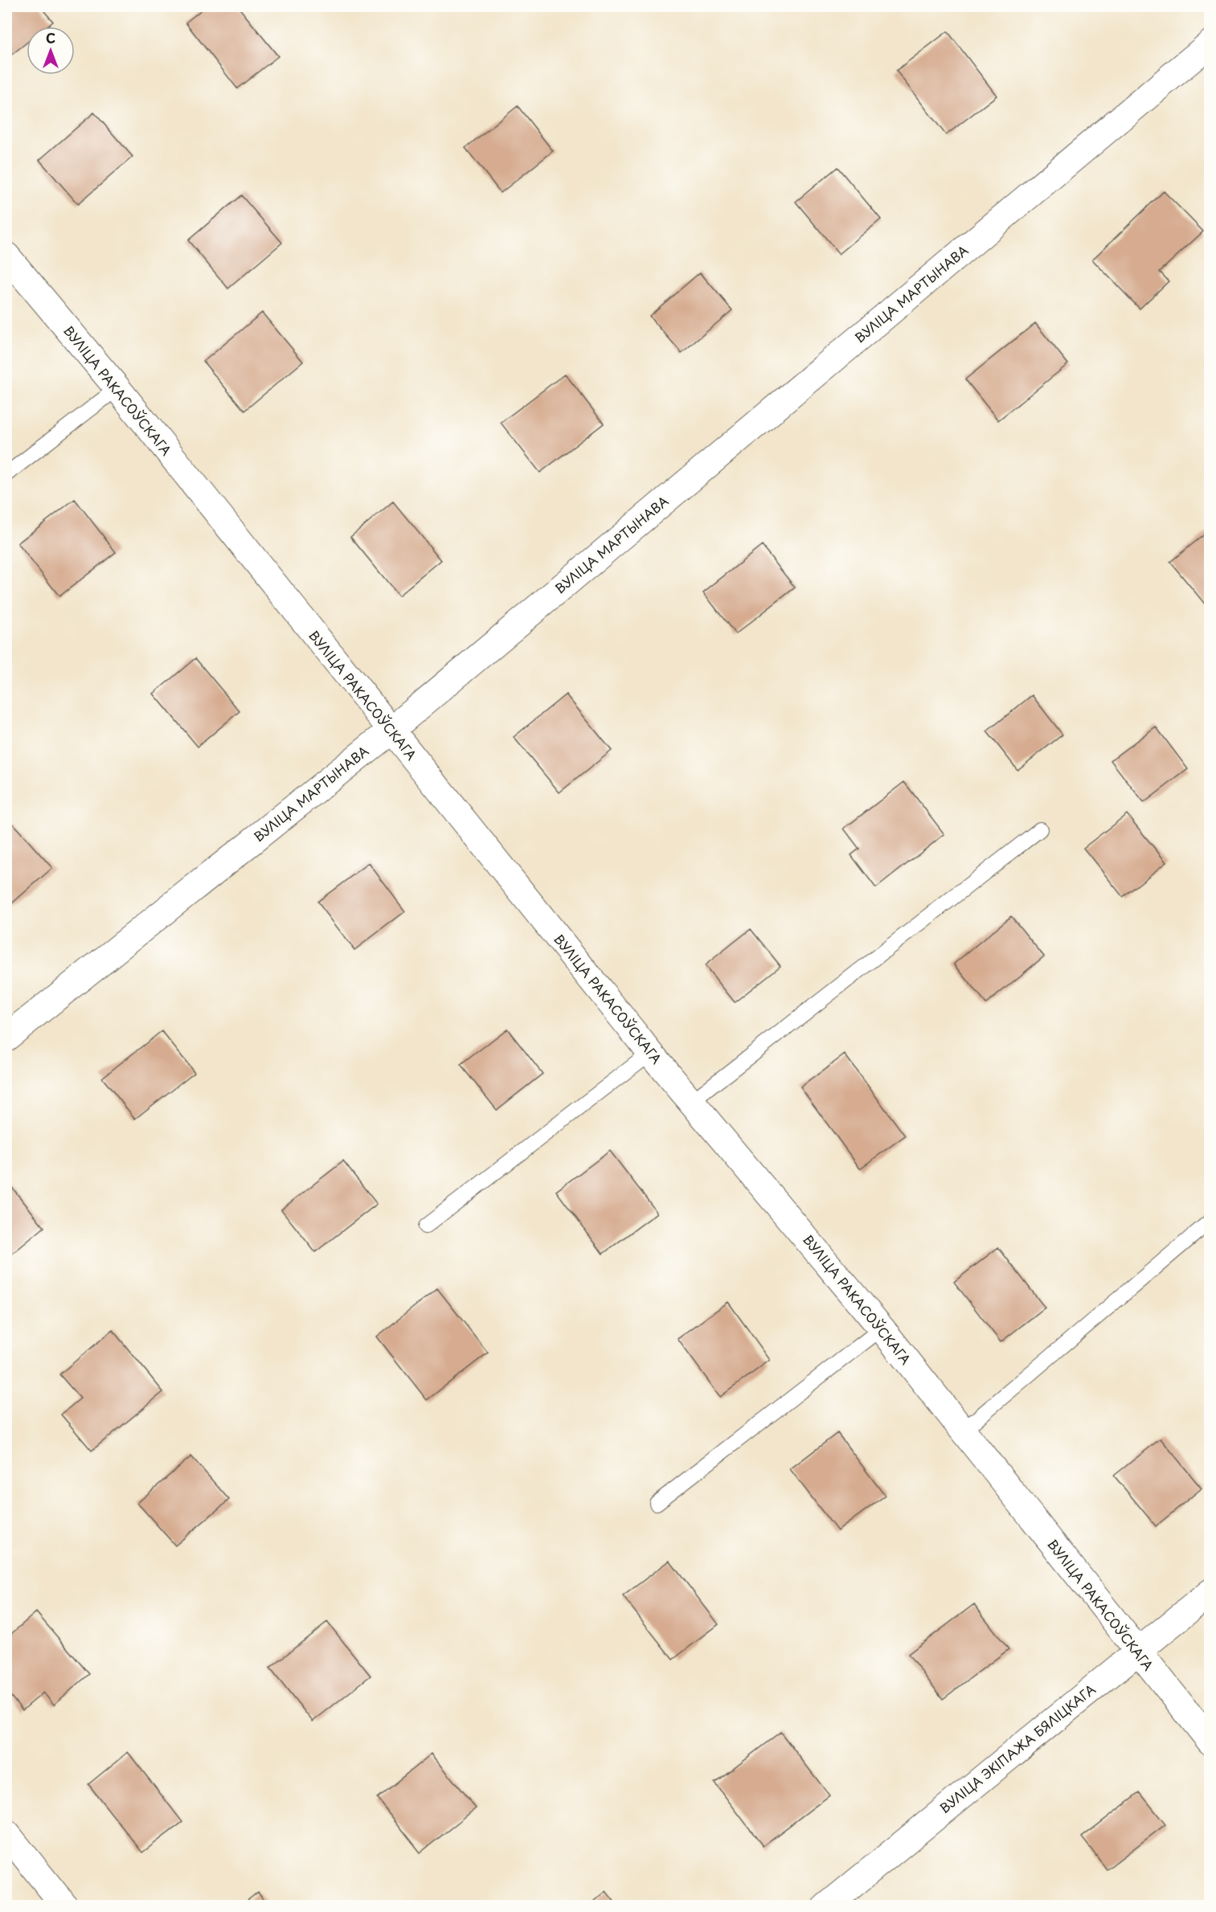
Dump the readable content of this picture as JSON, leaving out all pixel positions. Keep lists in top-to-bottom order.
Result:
{
  "streets": {
    "street": ["ВУЛІЦА МАРТЫНАВА", "ВУЛІЦА РАКАСОЎСКАГА", "ВУЛІЦА ЭКІПАЖА БЯЛІЦКАГА"]
  },
  "crossings": [
    ["ВУЛІЦА МАРТЫНАВА", "ВУЛІЦА РАКАСОЎСКАГА"],
    ["ВУЛІЦА РАКАСОЎСКАГА", "ВУЛІЦА ЭКІПАЖА БЯЛІЦКАГА"]
  ],
  "north": "top"
}
